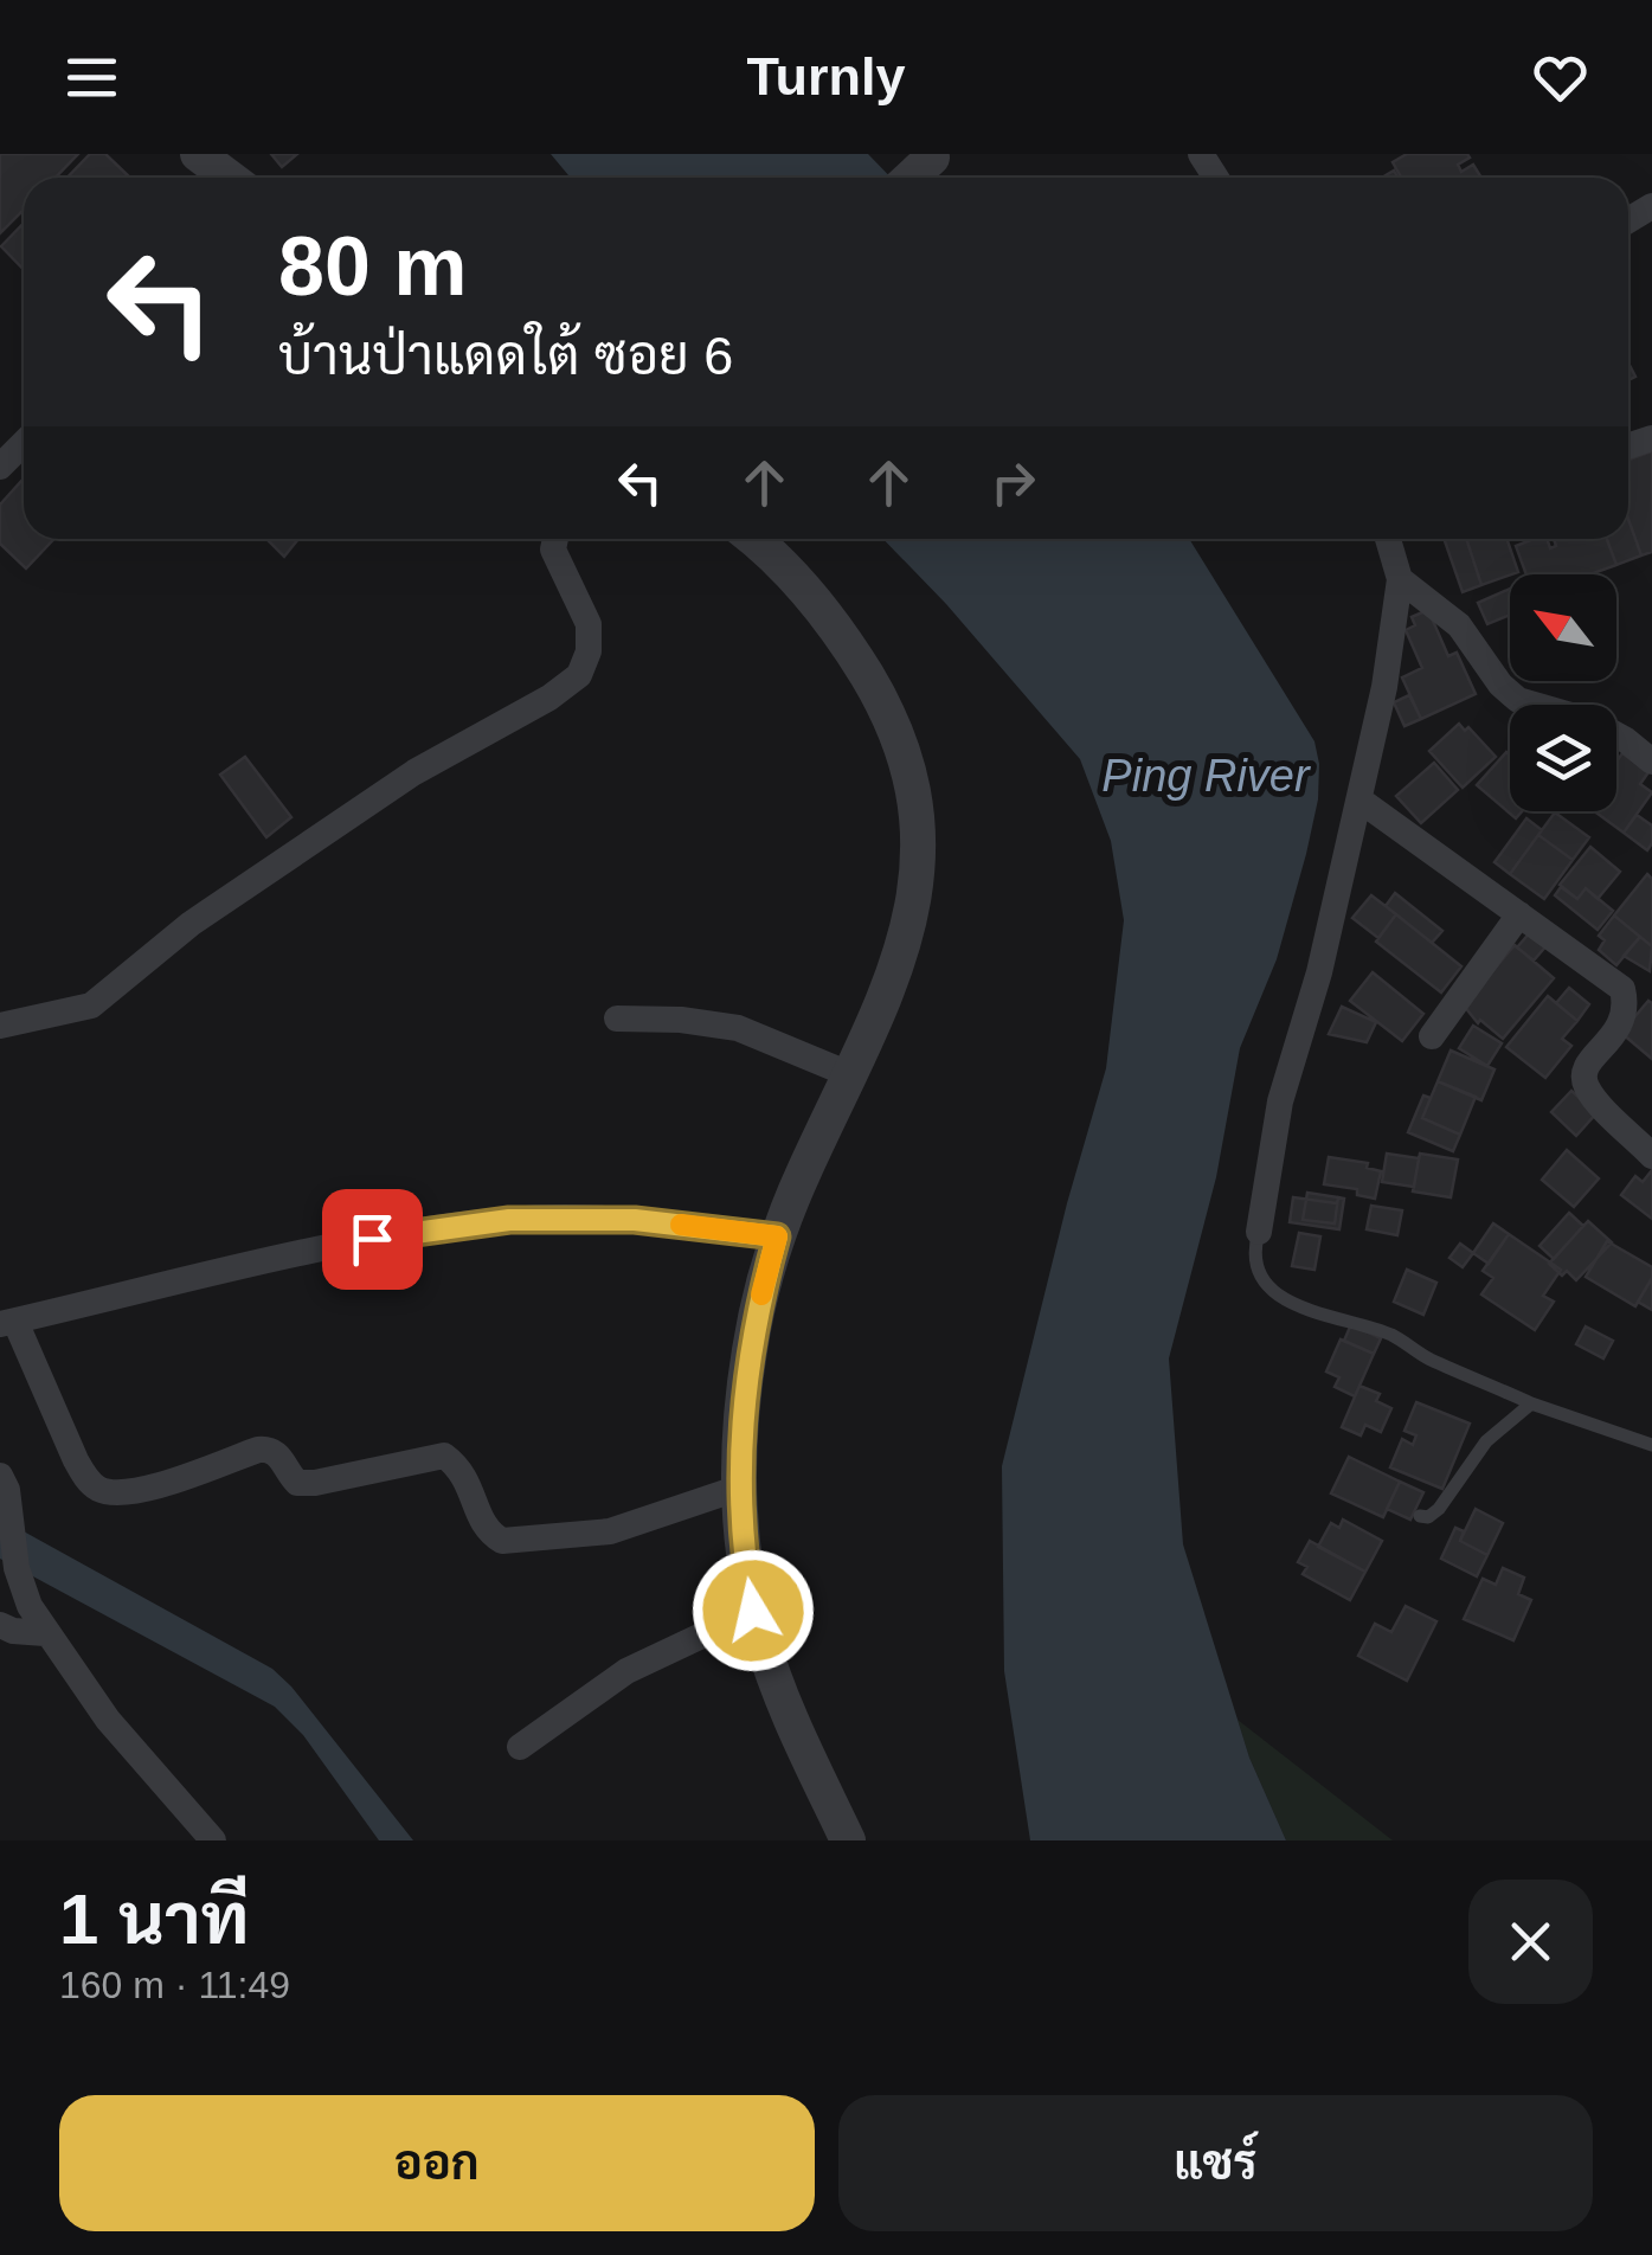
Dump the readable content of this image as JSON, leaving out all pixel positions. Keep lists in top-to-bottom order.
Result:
{
  "water": ["Ping River"],
  "north": "top left",
  "page": {
    "header": "Turnly",
    "turn": ["80 m", "บ้านป่าแดดใต้ ซอย 6"],
    "heading": ["1 นาที", "160 m · 11:49"],
    "buttons": ["ออก", "แชร์"]
  }
}
